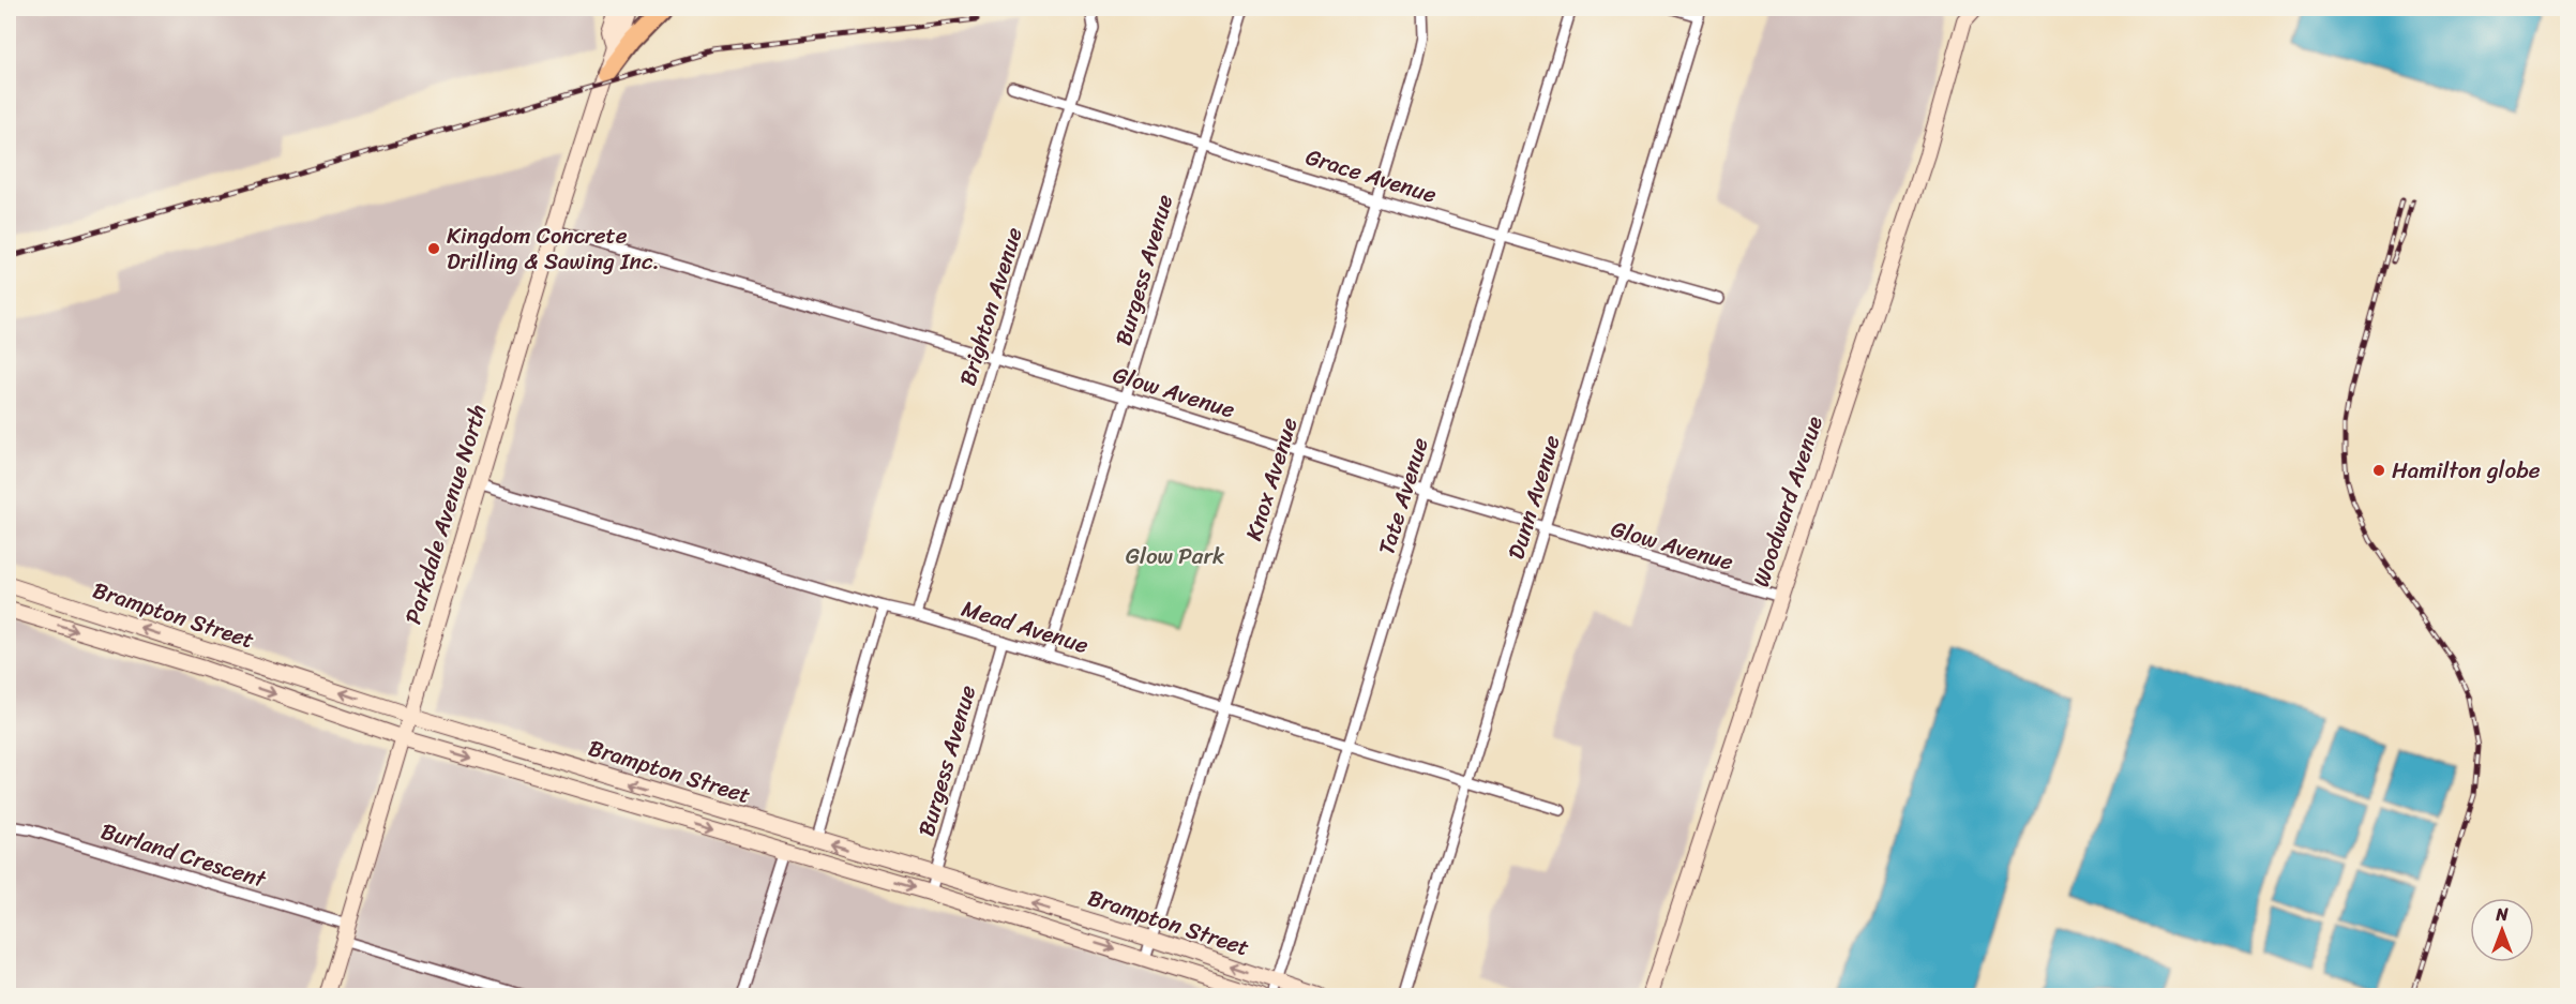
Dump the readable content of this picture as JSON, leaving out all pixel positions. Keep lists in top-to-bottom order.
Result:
{
  "streets": {
    "street": [
      "Grace Avenue",
      "Burgess Avenue",
      "Brighton Avenue",
      "Glow Avenue",
      "Knox Avenue",
      "Tate Avenue",
      "Dunn Avenue",
      "Woodward Avenue",
      "Parkdale Avenue North",
      "Brampton Street",
      "Mead Avenue",
      "Burland Crescent"
    ]
  },
  "crossings": [
    ["Grace Avenue", "Burgess Avenue"],
    ["Grace Avenue", "Brighton Avenue"],
    ["Grace Avenue", "Knox Avenue"],
    ["Grace Avenue", "Tate Avenue"],
    ["Grace Avenue", "Dunn Avenue"],
    ["Burgess Avenue", "Glow Avenue"],
    ["Burgess Avenue", "Brampton Street"],
    ["Burgess Avenue", "Mead Avenue"],
    ["Brighton Avenue", "Glow Avenue"],
    ["Brighton Avenue", "Mead Avenue"],
    ["Glow Avenue", "Knox Avenue"],
    ["Glow Avenue", "Tate Avenue"],
    ["Glow Avenue", "Dunn Avenue"],
    ["Glow Avenue", "Woodward Avenue"],
    ["Glow Avenue", "Parkdale Avenue North"],
    ["Knox Avenue", "Brampton Street"],
    ["Knox Avenue", "Mead Avenue"],
    ["Tate Avenue", "Brampton Street"],
    ["Tate Avenue", "Mead Avenue"],
    ["Dunn Avenue", "Mead Avenue"],
    ["Parkdale Avenue North", "Brampton Street"],
    ["Parkdale Avenue North", "Mead Avenue"],
    ["Parkdale Avenue North", "Burland Crescent"]
  ],
  "parks": ["Glow Park"],
  "places": ["Kingdom Concrete Drilling & Sawing Inc.", "Hamilton globe"],
  "north": "top"
}
